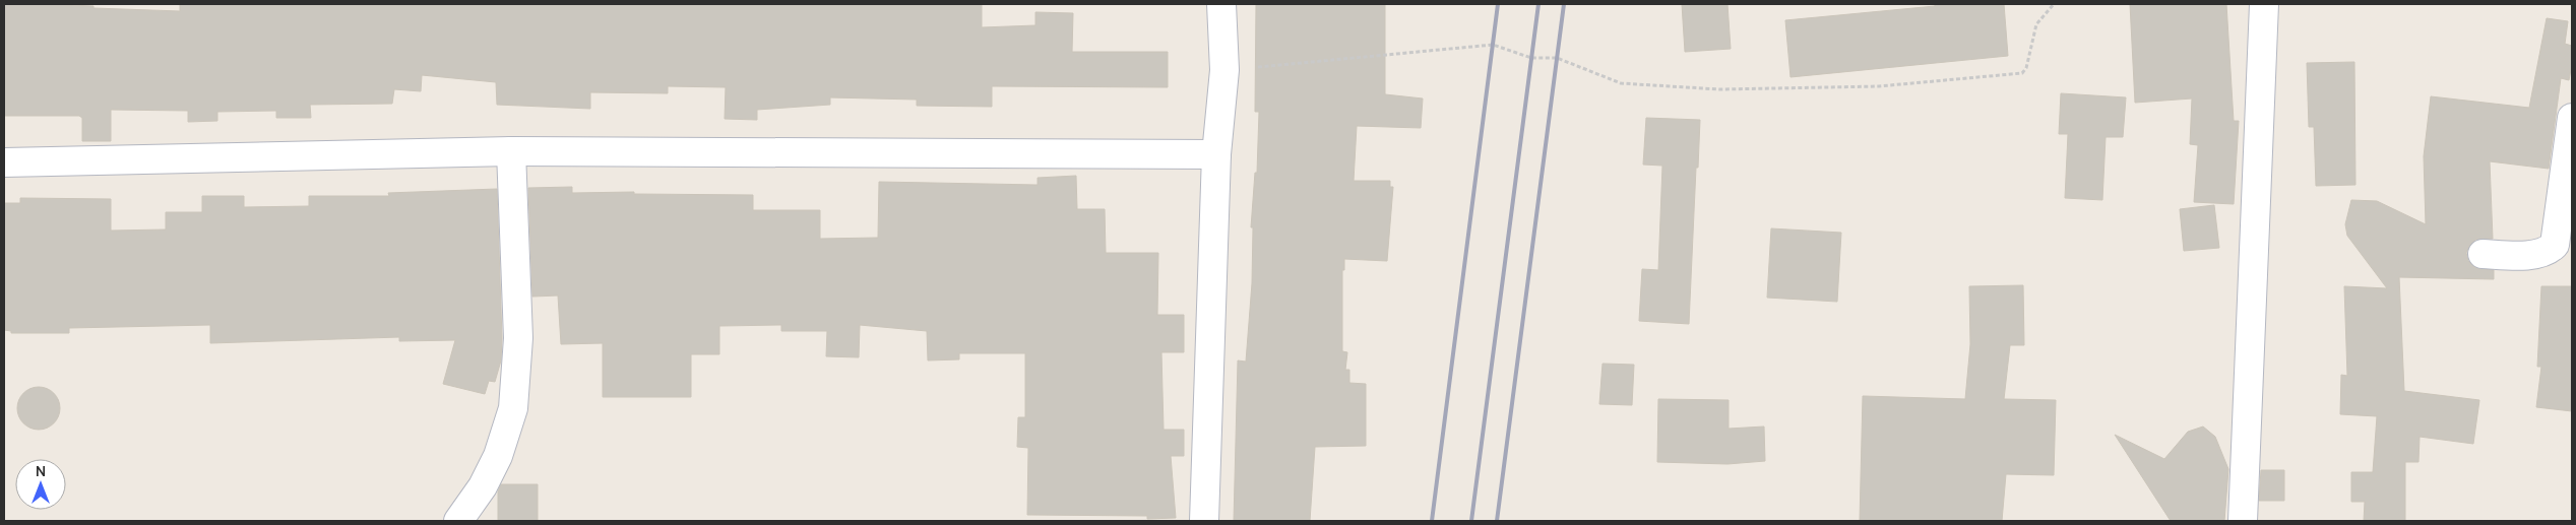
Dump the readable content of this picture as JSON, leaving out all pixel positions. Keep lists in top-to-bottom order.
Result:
{
  "north": "top"
}
